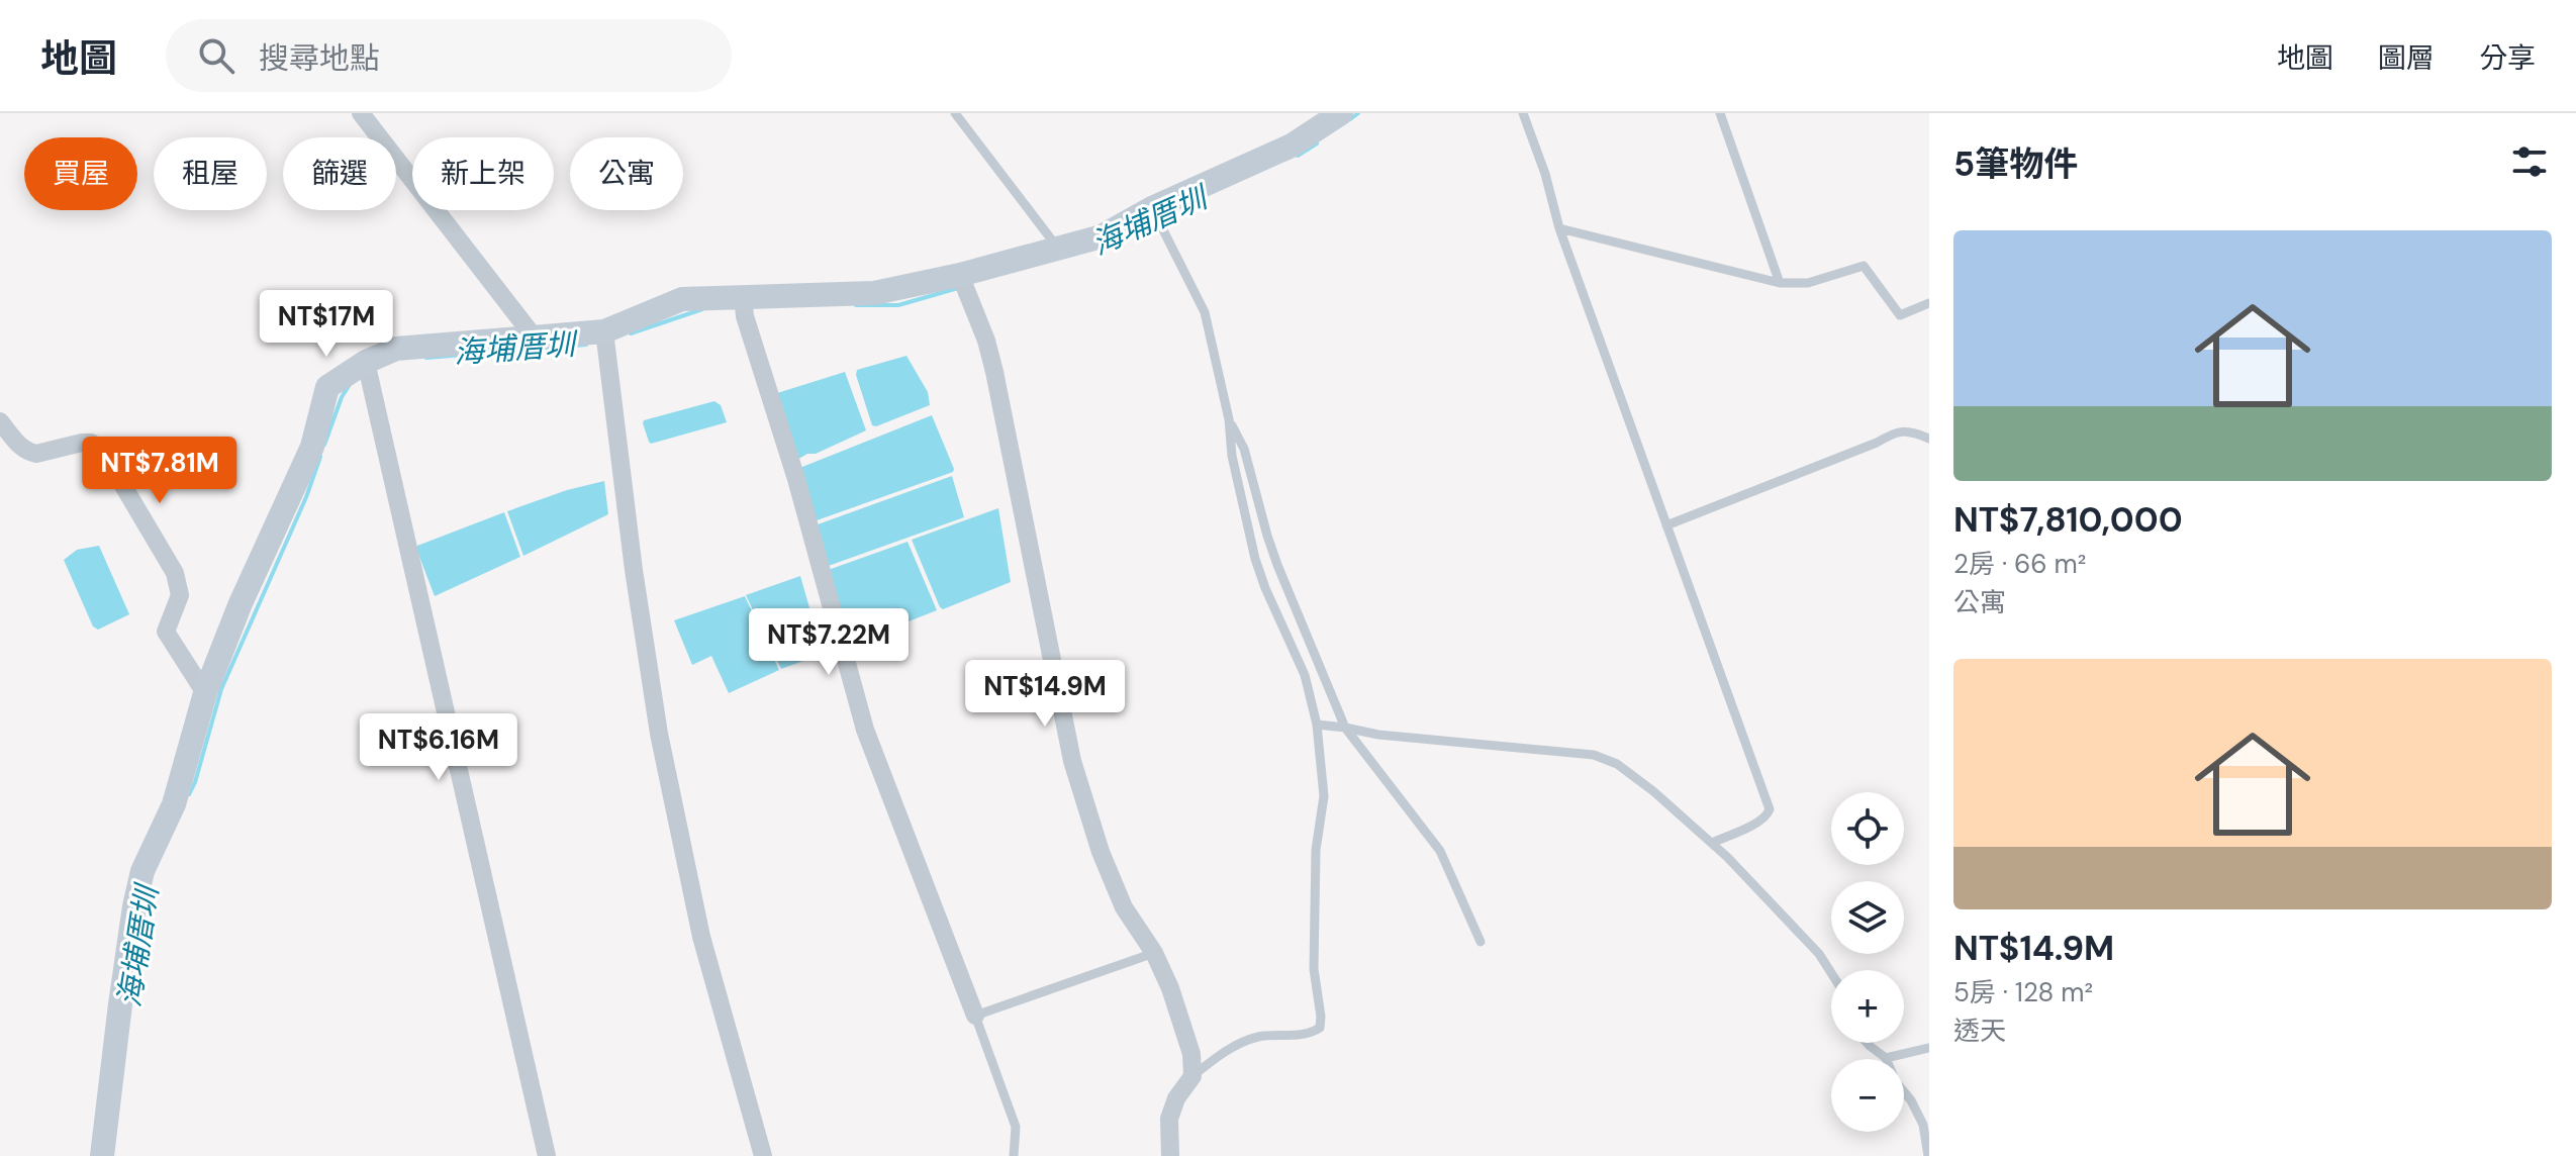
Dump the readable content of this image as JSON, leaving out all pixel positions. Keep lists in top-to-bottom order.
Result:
{
  "water": ["海埔厝圳"],
  "page": {
    "header": "地圖",
    "search": "搜尋地點",
    "nav": ["地圖", "圖層", "分享"],
    "heading": "5筆物件",
    "chip": [
      "買屋",
      "租屋",
      "篩選",
      "新上架",
      "公寓"
    ],
    "list": [
      {
        "name": "NT$7,810,000",
        "note": "2房 · 66 m² · 公寓"
      },
      {
        "name": "NT$14.9M",
        "note": "5房 · 128 m² · 透天"
      }
    ],
    "price": [
      "NT$17M",
      "NT$7.81M",
      "NT$7.22M",
      "NT$14.9M",
      "NT$6.16M"
    ],
    "map_buttons": ["+", "−"]
  }
}
